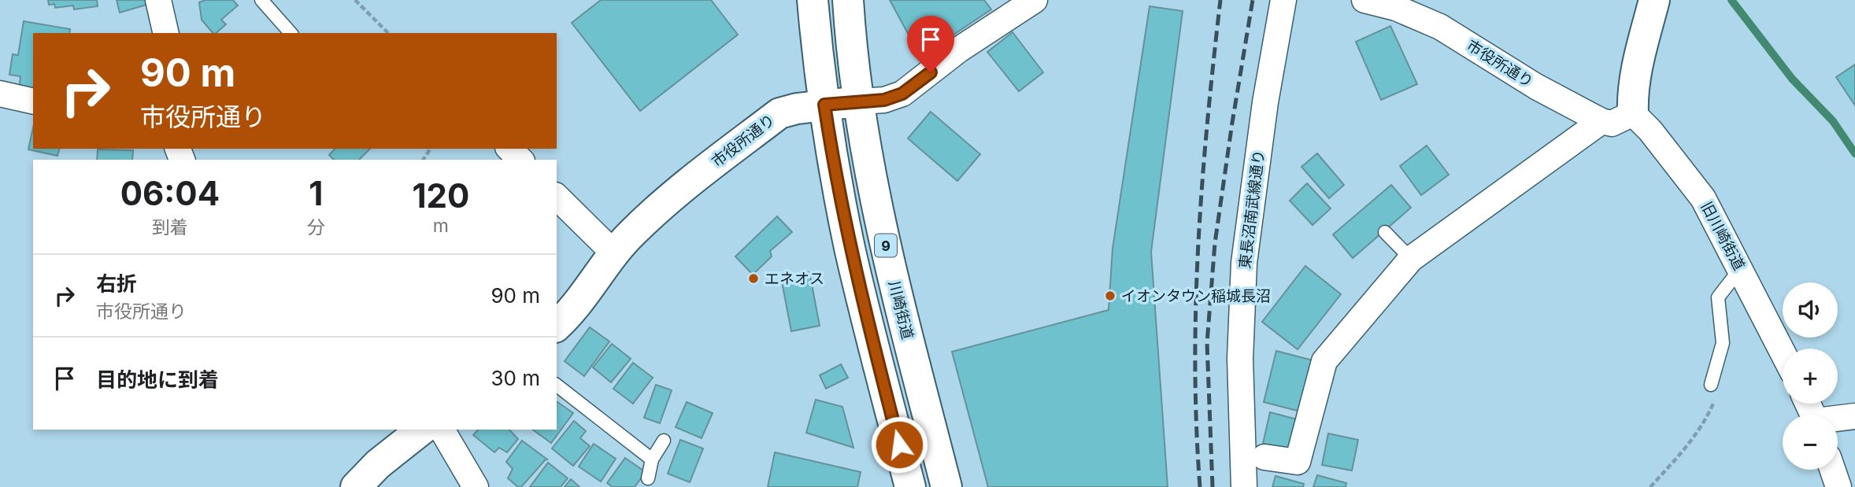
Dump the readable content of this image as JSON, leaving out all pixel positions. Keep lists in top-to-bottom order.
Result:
{
  "streets": {
    "main road": ["市役所通り", "9", "川崎街道"],
    "street": ["東長沼南武線通り", "旧川崎街道"]
  },
  "crossings": [
    ["市役所通り", "9"],
    ["市役所通り", "川崎街道"]
  ],
  "places": ["エネオス", "イオンタウン稲城長沼"],
  "page": {
    "turn": ["90 m", "市役所通り"],
    "eta": [
      "06:04",
      "到着",
      "1",
      "分",
      "120",
      "m"
    ],
    "list": [
      {
        "name": "右折",
        "note": "市役所通り",
        "value": "90 m"
      },
      {
        "name": "目的地に到着",
        "value": "30 m"
      }
    ],
    "map_buttons": ["+", "−"]
  }
}
